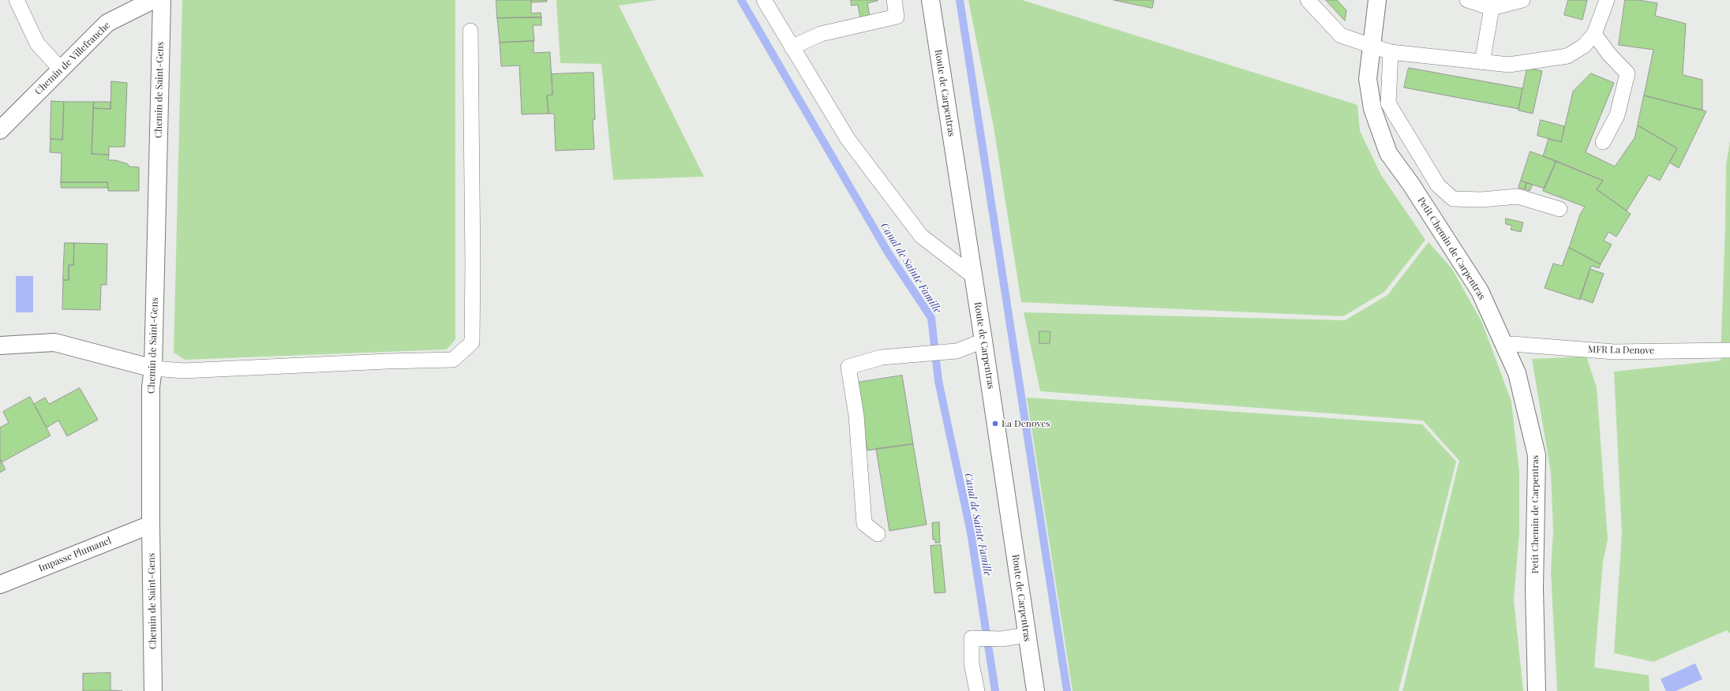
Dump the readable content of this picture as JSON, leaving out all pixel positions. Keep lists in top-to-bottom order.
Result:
{
  "streets": {
    "street": [
      "Chemin de Villefranche",
      "Chemin de Saint-Gens",
      "Route de Carpentras",
      "Petit Chemin de Carpentras",
      "Impasse Plumanel"
    ],
    "lane": ["MFR La Denove"]
  },
  "crossings": [
    ["Chemin de Saint-Gens", "Impasse Plumanel"]
  ],
  "water": ["Canal de Sainte Famille"],
  "places": ["La Denoves"]
}
